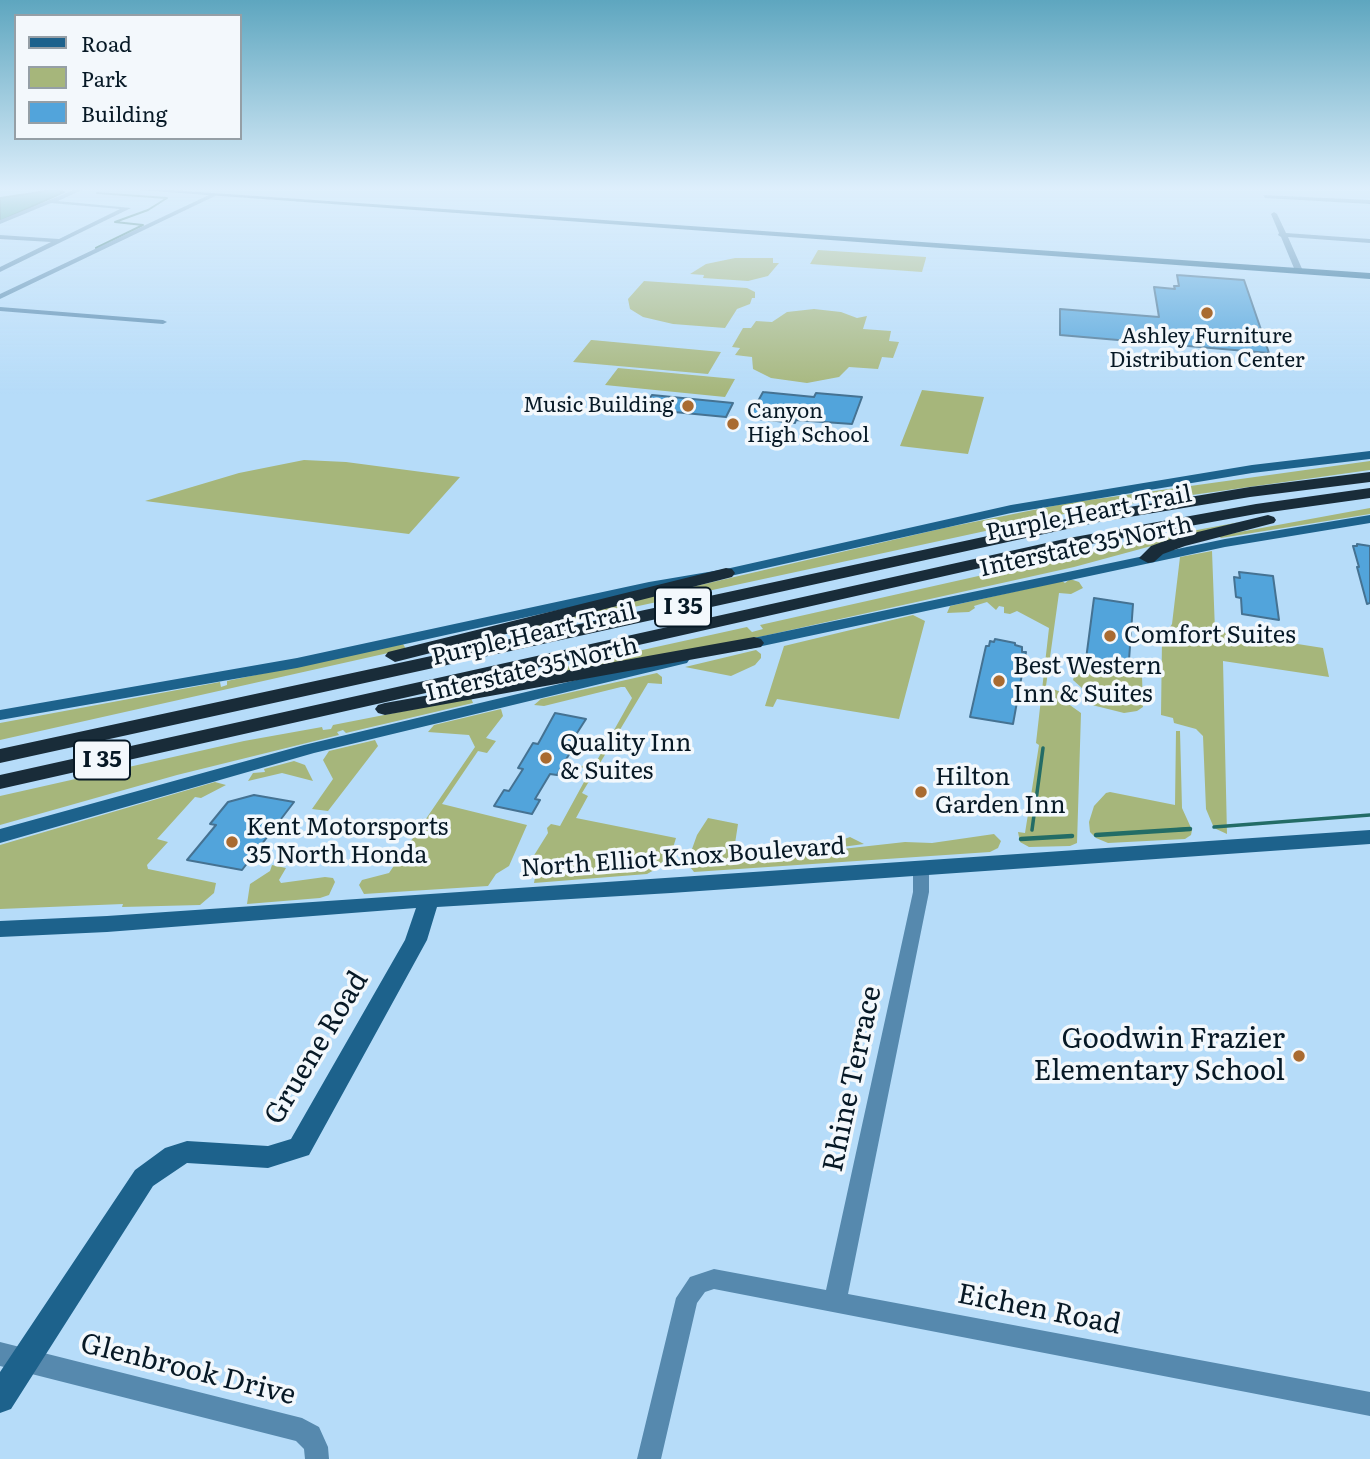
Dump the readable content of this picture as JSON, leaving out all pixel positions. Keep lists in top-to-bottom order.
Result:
{
  "streets": {
    "highway": ["Purple Heart Trail", "I 35"],
    "main road": ["Interstate 35 North", "North Elliot Knox Boulevard", "Gruene Road"],
    "street": ["Rhine Terrace", "Eichen Road", "Glenbrook Drive"]
  },
  "crossings": [
    ["North Elliot Knox Boulevard", "Gruene Road"],
    ["North Elliot Knox Boulevard", "Rhine Terrace"],
    ["Gruene Road", "Glenbrook Drive"],
    ["Rhine Terrace", "Eichen Road"]
  ],
  "places": [
    "Ashley Furniture Distribution Center",
    "Music Building",
    "Canyon High School",
    "Comfort Suites",
    "Best Western Inn & Suites",
    "Quality Inn & Suites",
    "Hilton Garden Inn",
    "Kent Motorsports 35 North Honda",
    "Goodwin Frazier Elementary School"
  ],
  "legend": ["Road", "Park", "Building"]
}
